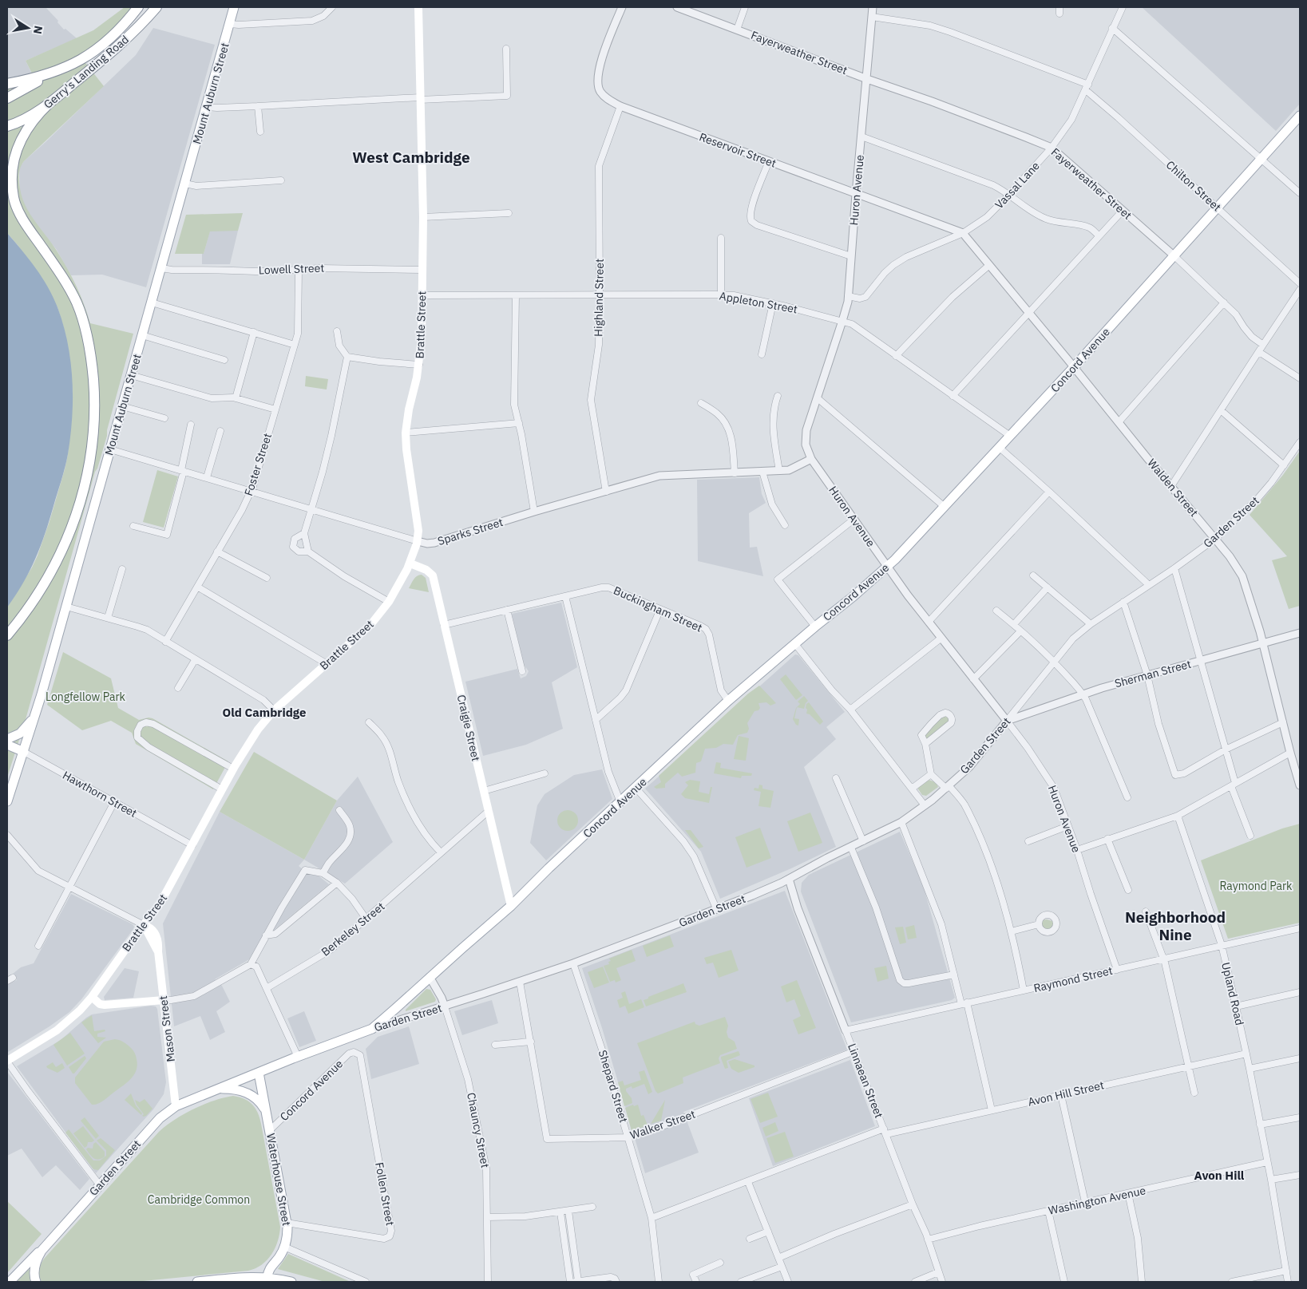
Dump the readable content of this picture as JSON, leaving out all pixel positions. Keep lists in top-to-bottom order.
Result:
{
  "streets": {
    "highway": ["Gerry's Landing Road"],
    "main road": [
      "Mount Auburn Street",
      "Brattle Street",
      "Concord Avenue",
      "Garden Street",
      "Craigie Street",
      "Hawthorn Street",
      "Mason Street",
      "Waterhouse Street"
    ],
    "street": [
      "Fayerweather Street",
      "Reservoir Street",
      "Vassal Lane",
      "Chilton Street",
      "Huron Avenue",
      "Lowell Street",
      "Highland Street",
      "Appleton Street",
      "Foster Street",
      "Walden Street",
      "Sparks Street",
      "Buckingham Street",
      "Sherman Street",
      "Berkeley Street",
      "Raymond Street",
      "Upland Road",
      "Linnaean Street",
      "Shepard Street",
      "Avon Hill Street",
      "Walker Street",
      "Chauncy Street",
      "Follen Street",
      "Washington Avenue"
    ]
  },
  "crossings": [
    ["Fayerweather Street", "Vassal Lane"],
    ["Fayerweather Street", "Huron Avenue"],
    ["Fayerweather Street", "Concord Avenue"],
    ["Mount Auburn Street", "Lowell Street"],
    ["Mount Auburn Street", "Sparks Street"],
    ["Mount Auburn Street", "Hawthorn Street"],
    ["Reservoir Street", "Vassal Lane"],
    ["Reservoir Street", "Huron Avenue"],
    ["Reservoir Street", "Highland Street"],
    ["Reservoir Street", "Walden Street"],
    ["Vassal Lane", "Chilton Street"],
    ["Vassal Lane", "Huron Avenue"],
    ["Vassal Lane", "Walden Street"],
    ["Chilton Street", "Huron Avenue"],
    ["Chilton Street", "Concord Avenue"],
    ["Huron Avenue", "Appleton Street"],
    ["Huron Avenue", "Concord Avenue"],
    ["Huron Avenue", "Garden Street"],
    ["Huron Avenue", "Sparks Street"],
    ["Huron Avenue", "Sherman Street"],
    ["Huron Avenue", "Raymond Street"],
    ["Lowell Street", "Brattle Street"],
    ["Lowell Street", "Foster Street"],
    ["Highland Street", "Appleton Street"],
    ["Highland Street", "Sparks Street"],
    ["Appleton Street", "Brattle Street"],
    ["Appleton Street", "Concord Avenue"],
    ["Brattle Street", "Sparks Street"],
    ["Brattle Street", "Craigie Street"],
    ["Brattle Street", "Hawthorn Street"],
    ["Brattle Street", "Mason Street"],
    ["Concord Avenue", "Walden Street"],
    ["Concord Avenue", "Garden Street"],
    ["Concord Avenue", "Buckingham Street"],
    ["Concord Avenue", "Craigie Street"],
    ["Concord Avenue", "Waterhouse Street"],
    ["Concord Avenue", "Follen Street"],
    ["Foster Street", "Sparks Street"],
    ["Walden Street", "Garden Street"],
    ["Walden Street", "Sherman Street"],
    ["Garden Street", "Sherman Street"],
    ["Garden Street", "Mason Street"],
    ["Garden Street", "Linnaean Street"],
    ["Garden Street", "Shepard Street"],
    ["Garden Street", "Walker Street"],
    ["Garden Street", "Chauncy Street"],
    ["Garden Street", "Waterhouse Street"],
    ["Buckingham Street", "Craigie Street"],
    ["Craigie Street", "Berkeley Street"],
    ["Raymond Street", "Upland Road"],
    ["Raymond Street", "Linnaean Street"],
    ["Upland Road", "Avon Hill Street"],
    ["Upland Road", "Washington Avenue"],
    ["Linnaean Street", "Avon Hill Street"],
    ["Linnaean Street", "Walker Street"],
    ["Linnaean Street", "Washington Avenue"],
    ["Shepard Street", "Avon Hill Street"],
    ["Shepard Street", "Walker Street"],
    ["Waterhouse Street", "Follen Street"]
  ],
  "districts": [
    "West Cambridge",
    "Old Cambridge",
    "Neighborhood Nine",
    "Avon Hill"
  ],
  "parks": ["Longfellow Park", "Raymond Park", "Cambridge Common"],
  "north": "right"
}
